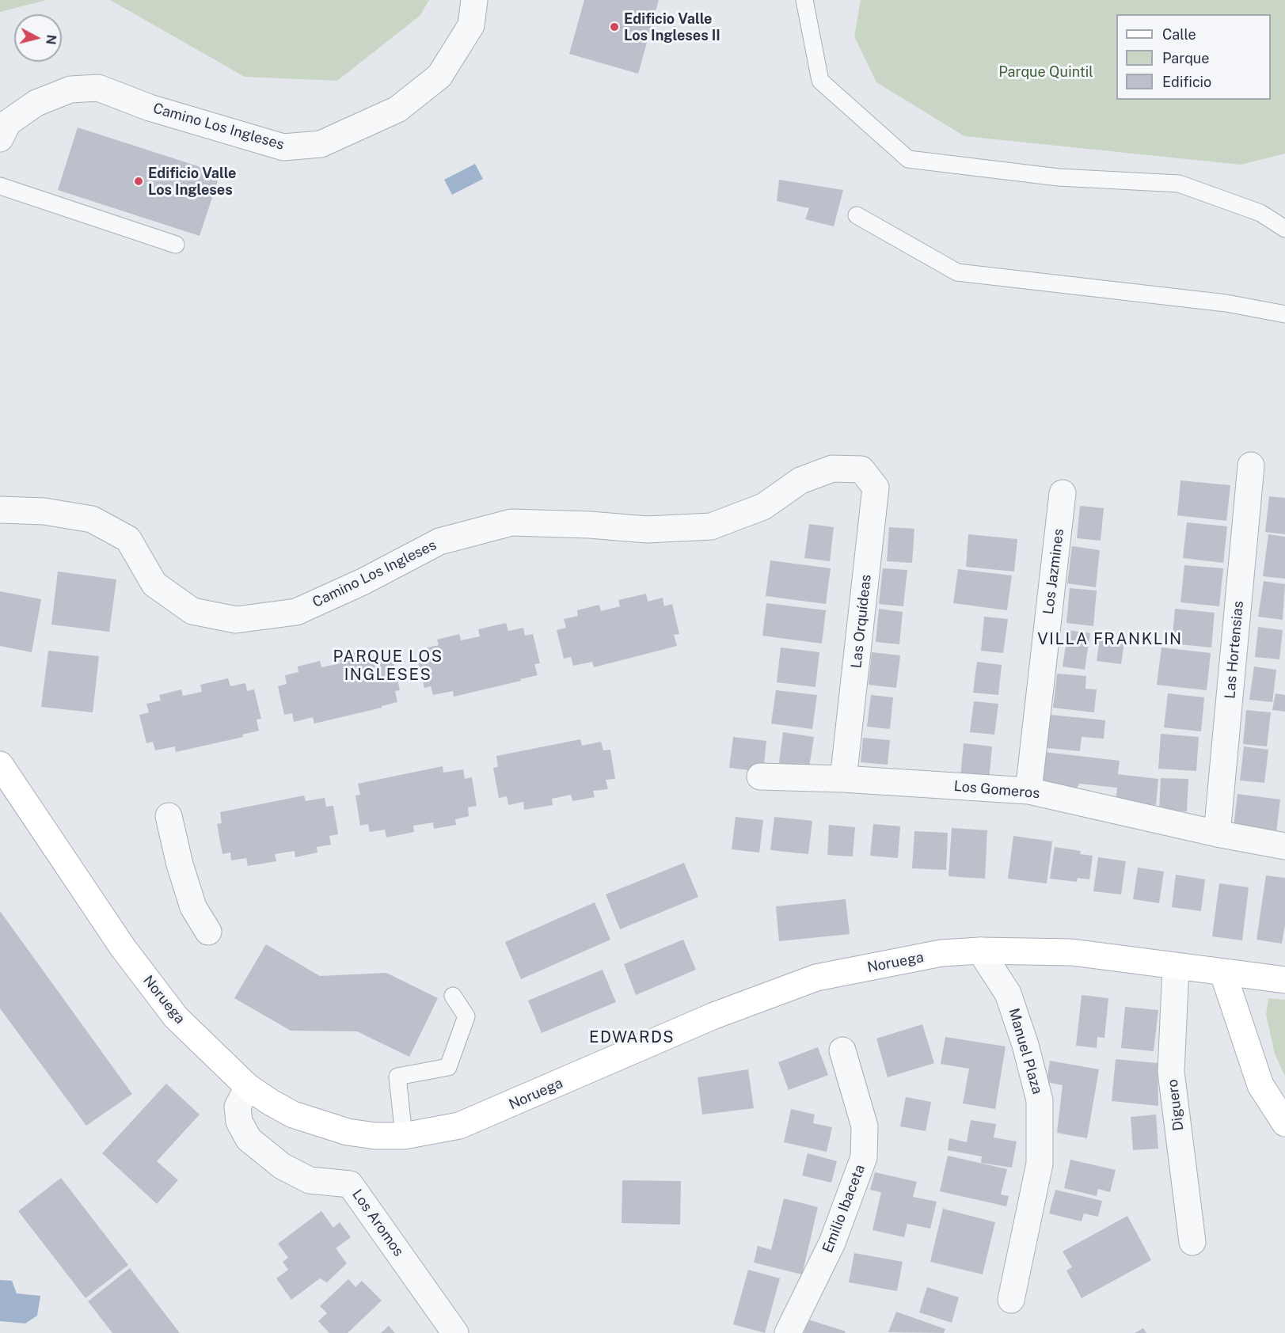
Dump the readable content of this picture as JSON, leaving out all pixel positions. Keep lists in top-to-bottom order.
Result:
{
  "streets": {
    "main road": ["Noruega"],
    "street": [
      "Camino Los Ingleses",
      "Los Jazmines",
      "Las Orquídeas",
      "Las Hortensias",
      "Los Gomeros",
      "Manuel Plaza",
      "Diguero",
      "Emilio Ibaceta",
      "Los Aromos"
    ]
  },
  "crossings": [
    ["Camino Los Ingleses", "Las Orquídeas"],
    ["Los Jazmines", "Los Gomeros"],
    ["Las Orquídeas", "Los Gomeros"],
    ["Las Hortensias", "Los Gomeros"],
    ["Noruega", "Manuel Plaza"],
    ["Noruega", "Diguero"],
    ["Noruega", "Los Aromos"]
  ],
  "districts": ["VILLA FRANKLIN", "PARQUE LOS INGLESES", "EDWARDS"],
  "parks": ["Parque Quintil"],
  "places": ["Edificio Valle Los Ingleses II", "Edificio Valle Los Ingleses"],
  "legend": ["Calle", "Parque", "Edificio"],
  "north": "right"
}
